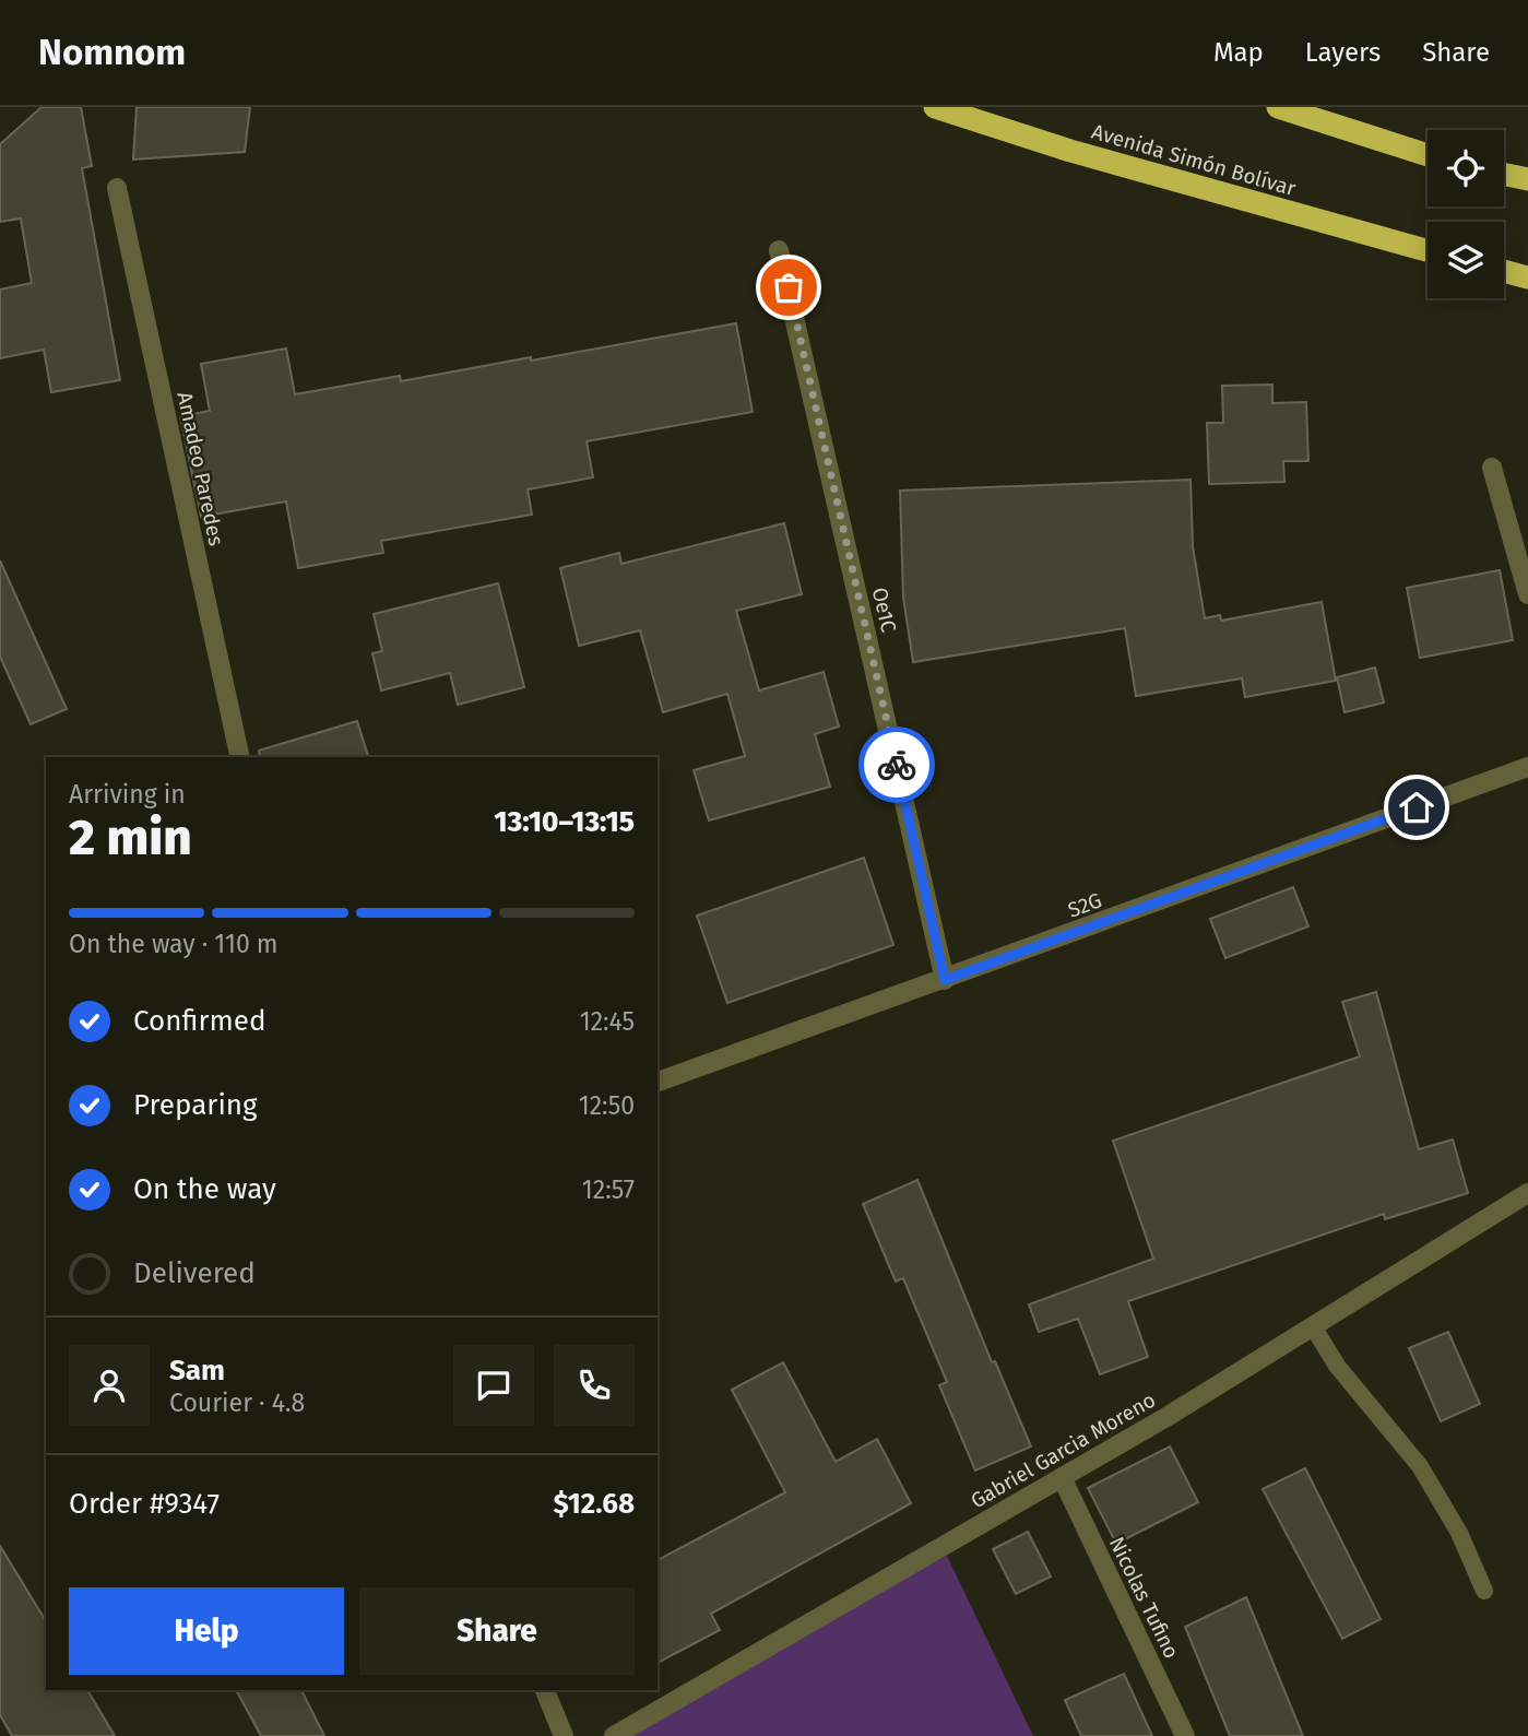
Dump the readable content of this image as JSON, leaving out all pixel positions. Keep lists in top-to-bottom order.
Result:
{
  "streets": {
    "highway": ["Avenida Simón Bolívar"],
    "street": [
      "Amadeo Paredes",
      "Oe1C",
      "S2G",
      "Gabriel Garcia Moreno",
      "Nicolas Tufino"
    ]
  },
  "crossings": [
    ["Oe1C", "S2G"],
    ["Gabriel Garcia Moreno", "Nicolas Tufino"]
  ],
  "page": {
    "header": "Nomnom",
    "nav": ["Map", "Layers", "Share"],
    "heading": ["2 min", "Arriving in", "13:10–13:15"],
    "panel": [
      "Sam",
      "Courier · 4.8",
      "Order #9347",
      "$12.68"
    ],
    "bar": "On the way · 110 m",
    "list": [
      ["Confirmed", "12:45"],
      ["Preparing", "12:50"],
      ["On the way", "12:57"],
      "Delivered"
    ],
    "buttons": ["Help", "Share"]
  }
}
